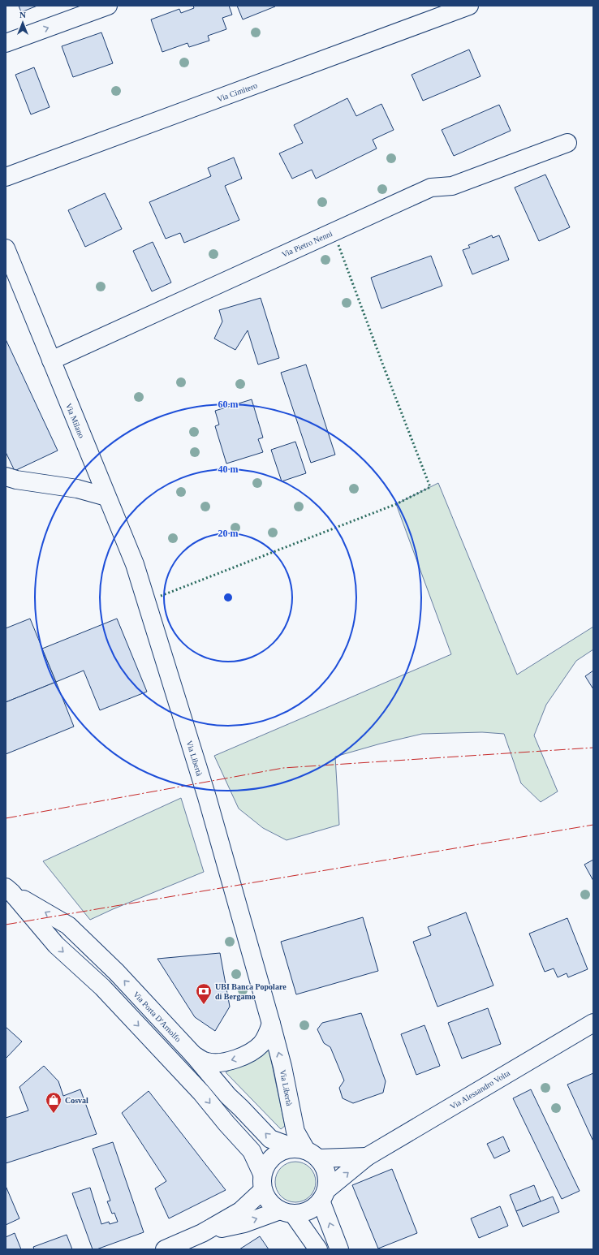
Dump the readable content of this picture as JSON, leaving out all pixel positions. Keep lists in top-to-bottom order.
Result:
{
  "streets": {
    "street": [
      "Via Cimitero",
      "Via Pietro Nenni",
      "Via Milano",
      "Via Libertà",
      "Via Porta D'Arnolfo",
      "Via Alessandro Volta"
    ]
  },
  "crossings": [
    ["Via Pietro Nenni", "Via Milano"],
    ["Via Milano", "Via Libertà"],
    ["Via Libertà", "Via Porta D'Arnolfo"],
    ["Via Libertà", "Via Alessandro Volta"],
    ["Via Porta D'Arnolfo", "Via Alessandro Volta"]
  ],
  "places": {
    "bank": ["UBI Banca Popolare di Bergamo"],
    "shop": ["Cosval"]
  },
  "north": "top",
  "rings": ["60 m", "40 m", "20 m"]
}
